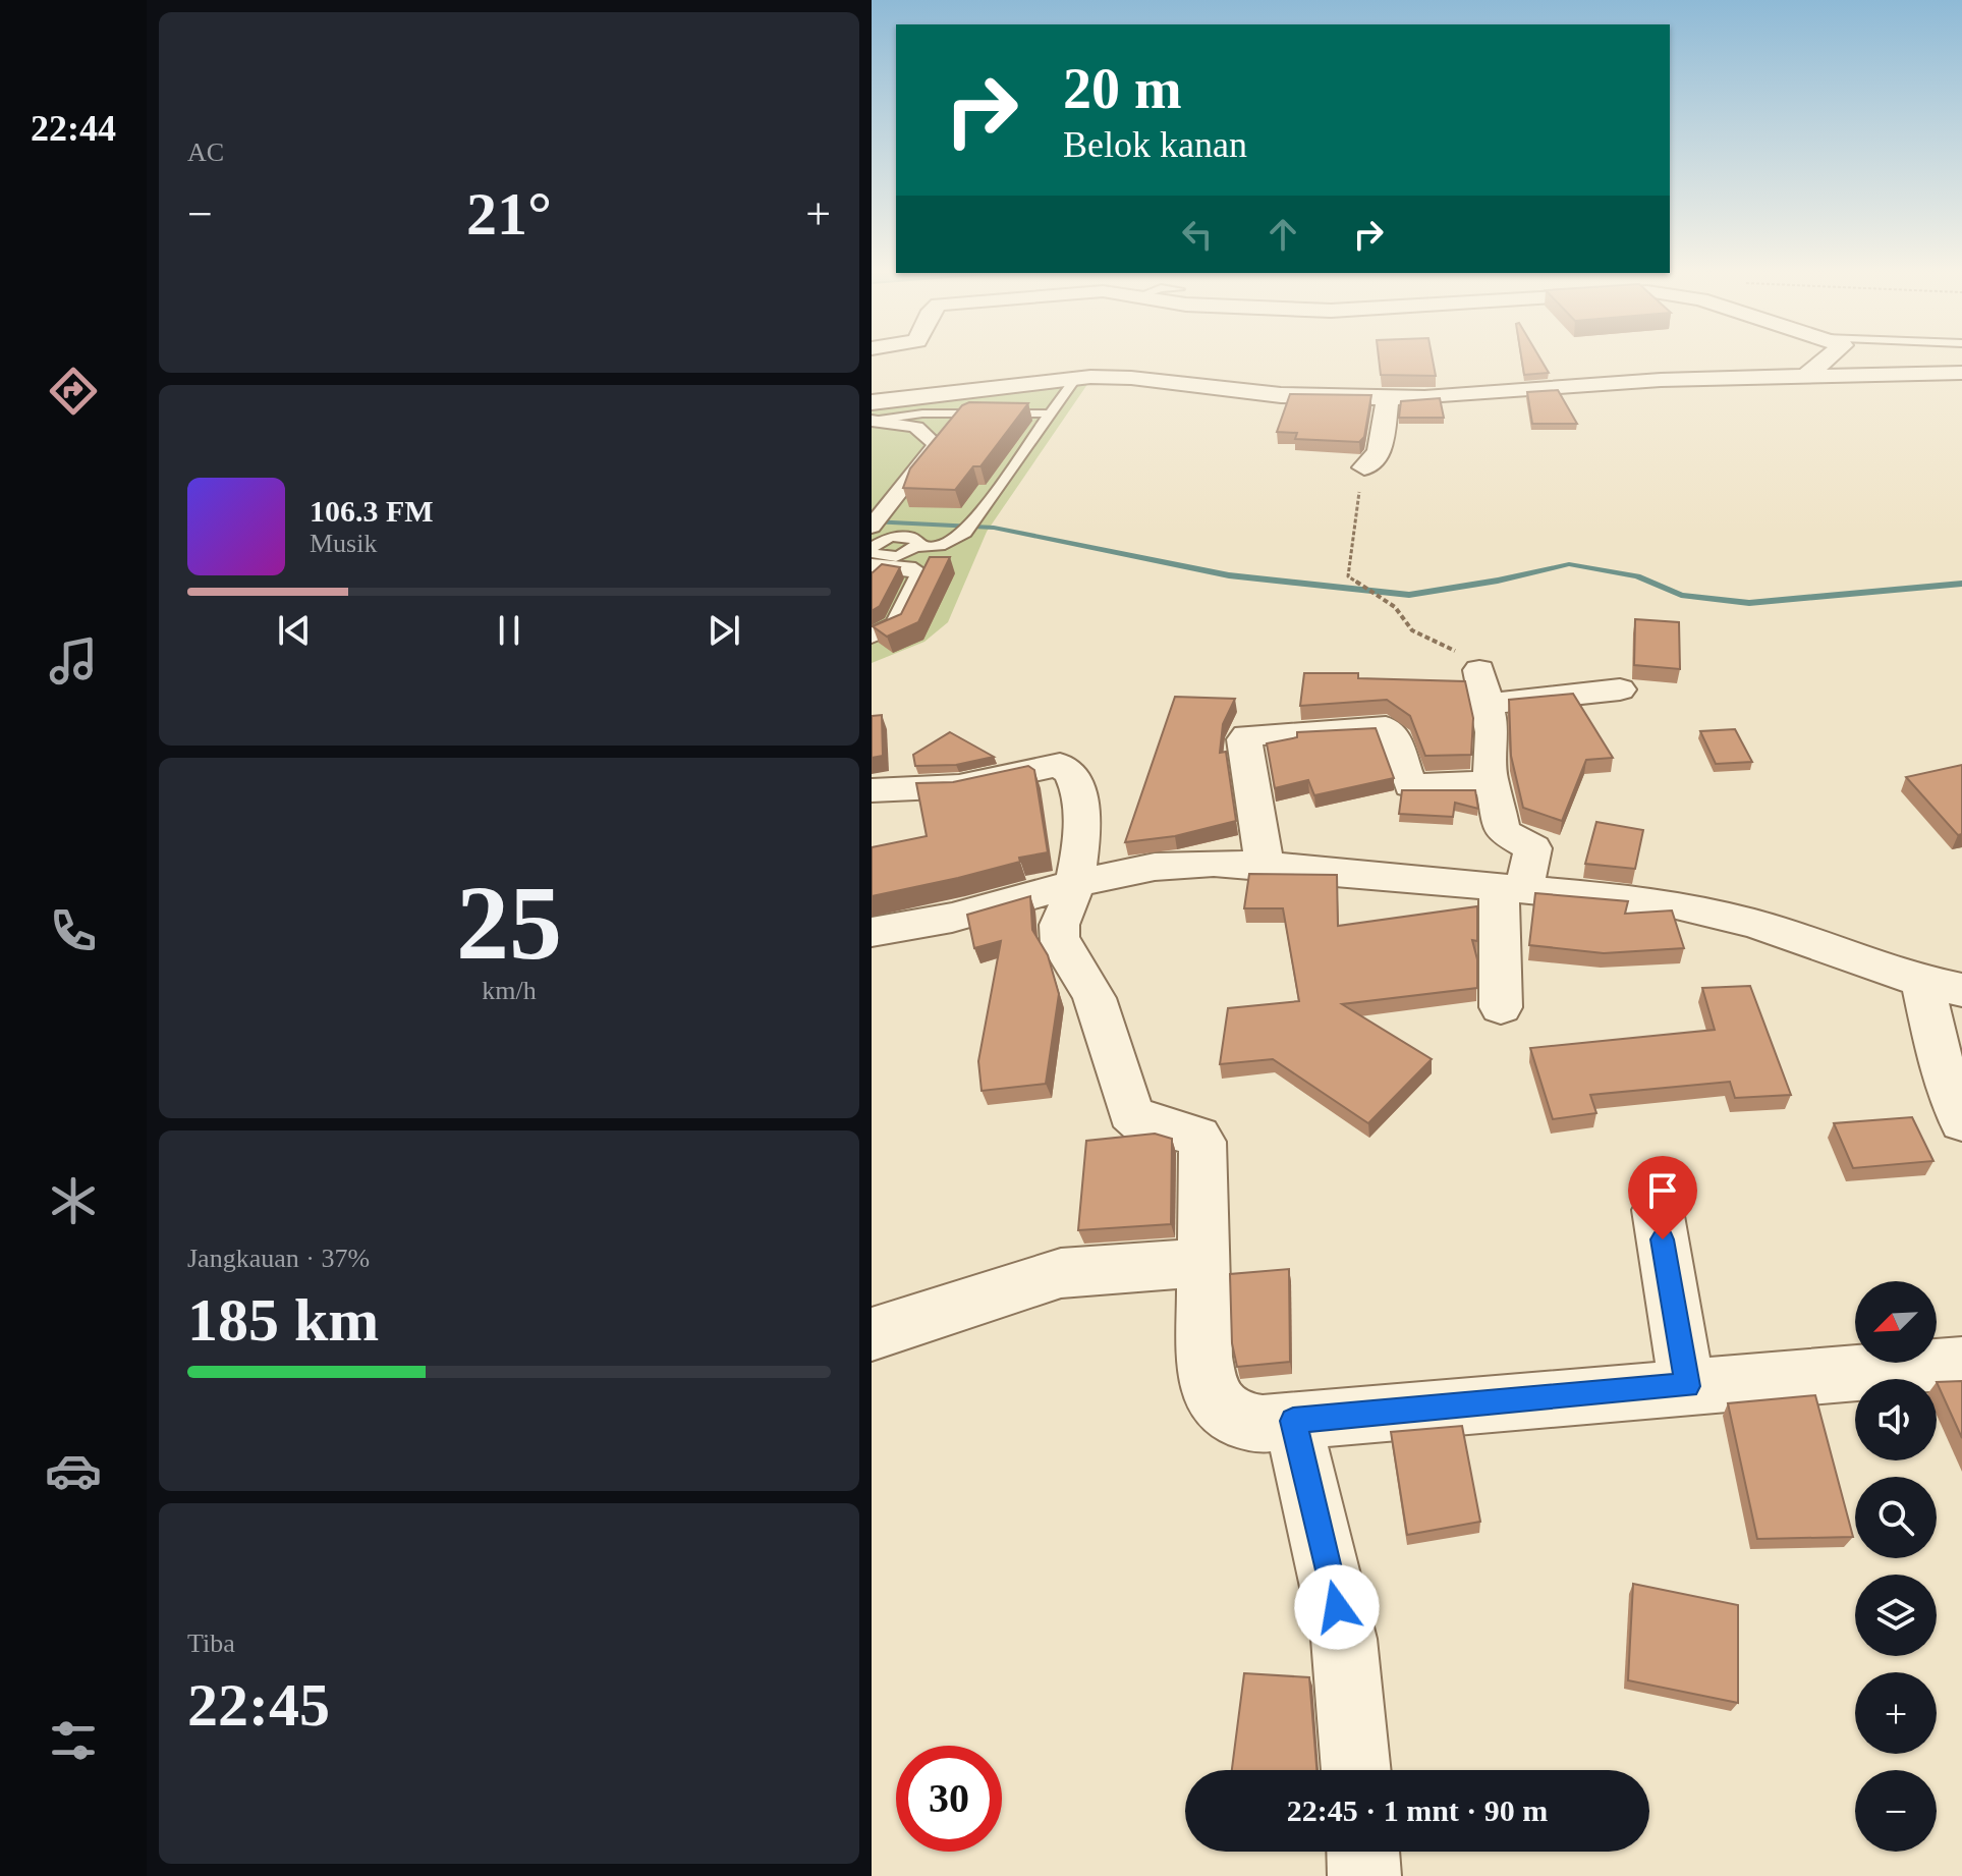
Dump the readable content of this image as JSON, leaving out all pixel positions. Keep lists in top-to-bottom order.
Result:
{
  "north": "bottom left",
  "page": {
    "tabs": "22:44",
    "tile": [
      "AC",
      ["25", "km/h"],
      ["Jangkauan · 37%", "185 km"],
      ["Tiba", "22:45"]
    ],
    "turn": ["20 m", "Belok kanan"],
    "heat": ["−", "21°", "+"],
    "song": ["106.3 FM", "Musik"],
    "map_buttons": ["+", "−"],
    "limit": "30",
    "trip": "22:45 · 1 mnt · 90 m"
  }
}
